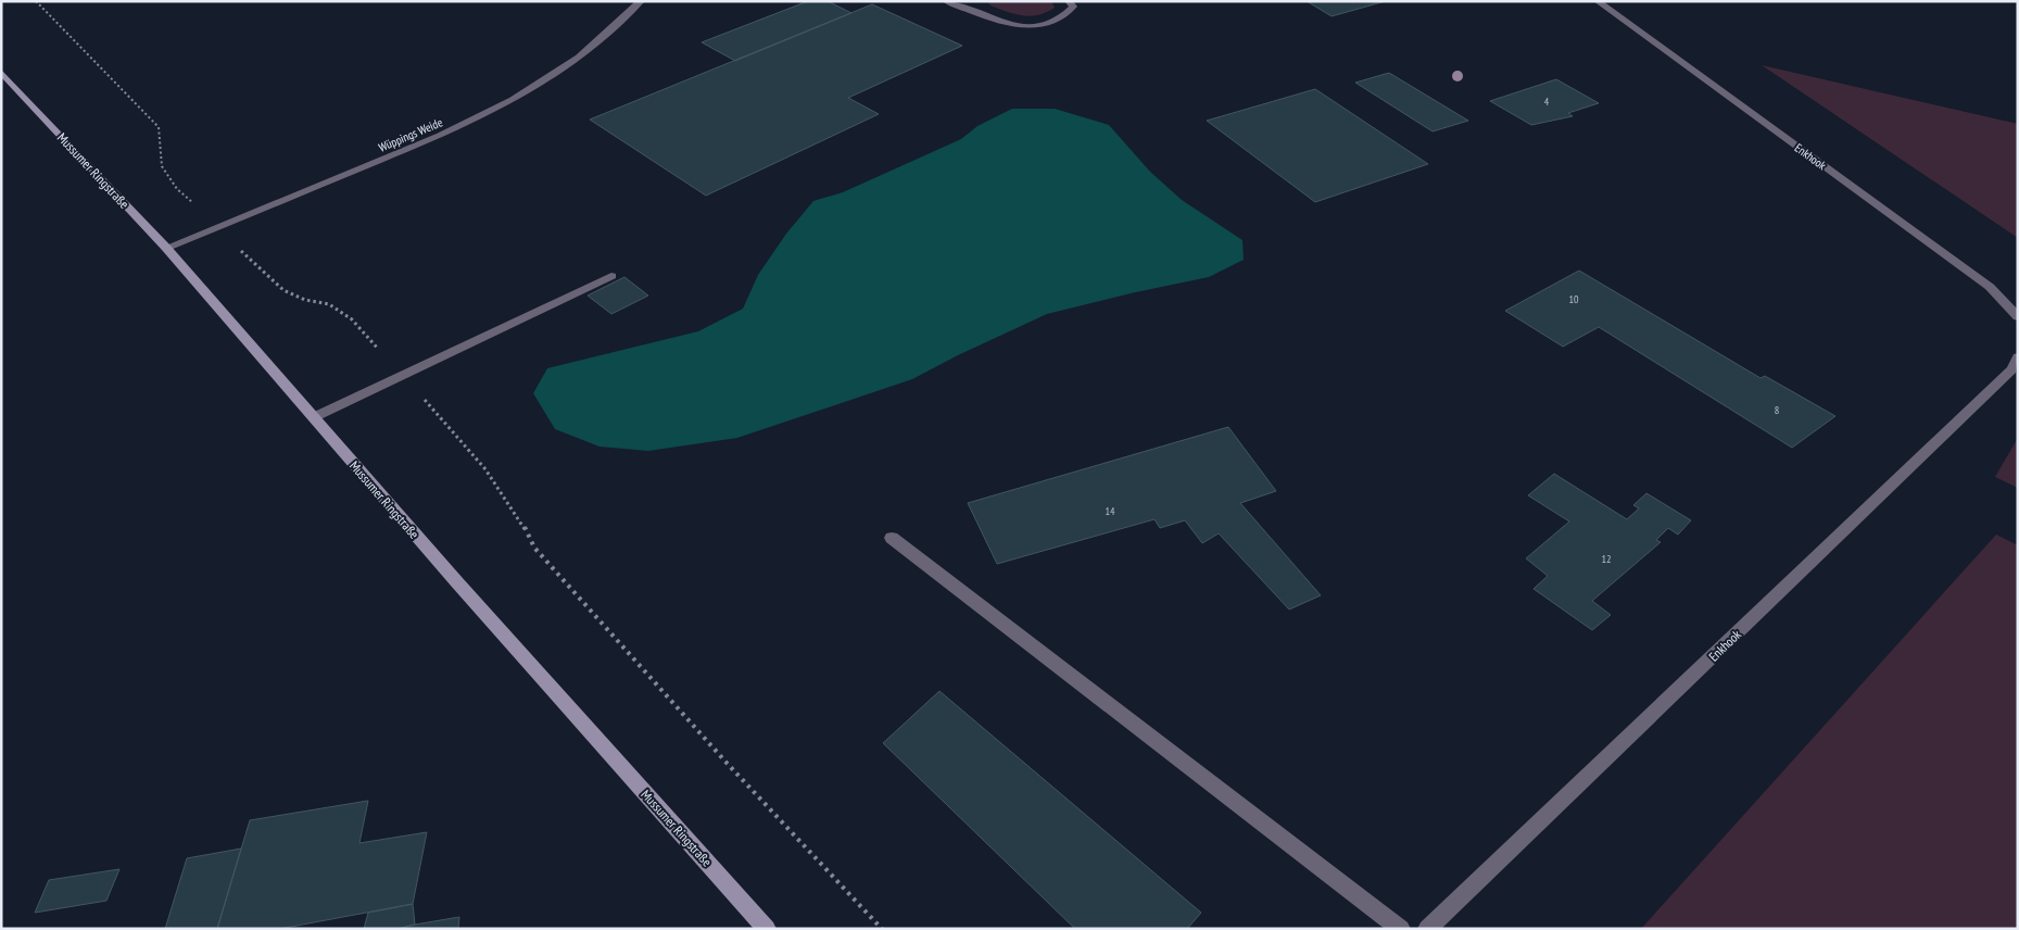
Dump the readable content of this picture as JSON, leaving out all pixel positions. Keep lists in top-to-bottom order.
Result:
{
  "streets": {
    "street": ["Wüppings Weide", "Enkhook", "Mussumer Ringstraße"]
  },
  "crossings": [
    ["Wüppings Weide", "Mussumer Ringstraße"]
  ],
  "house_numbers": [
    "4",
    "10",
    "8",
    "14",
    "12"
  ]
}
